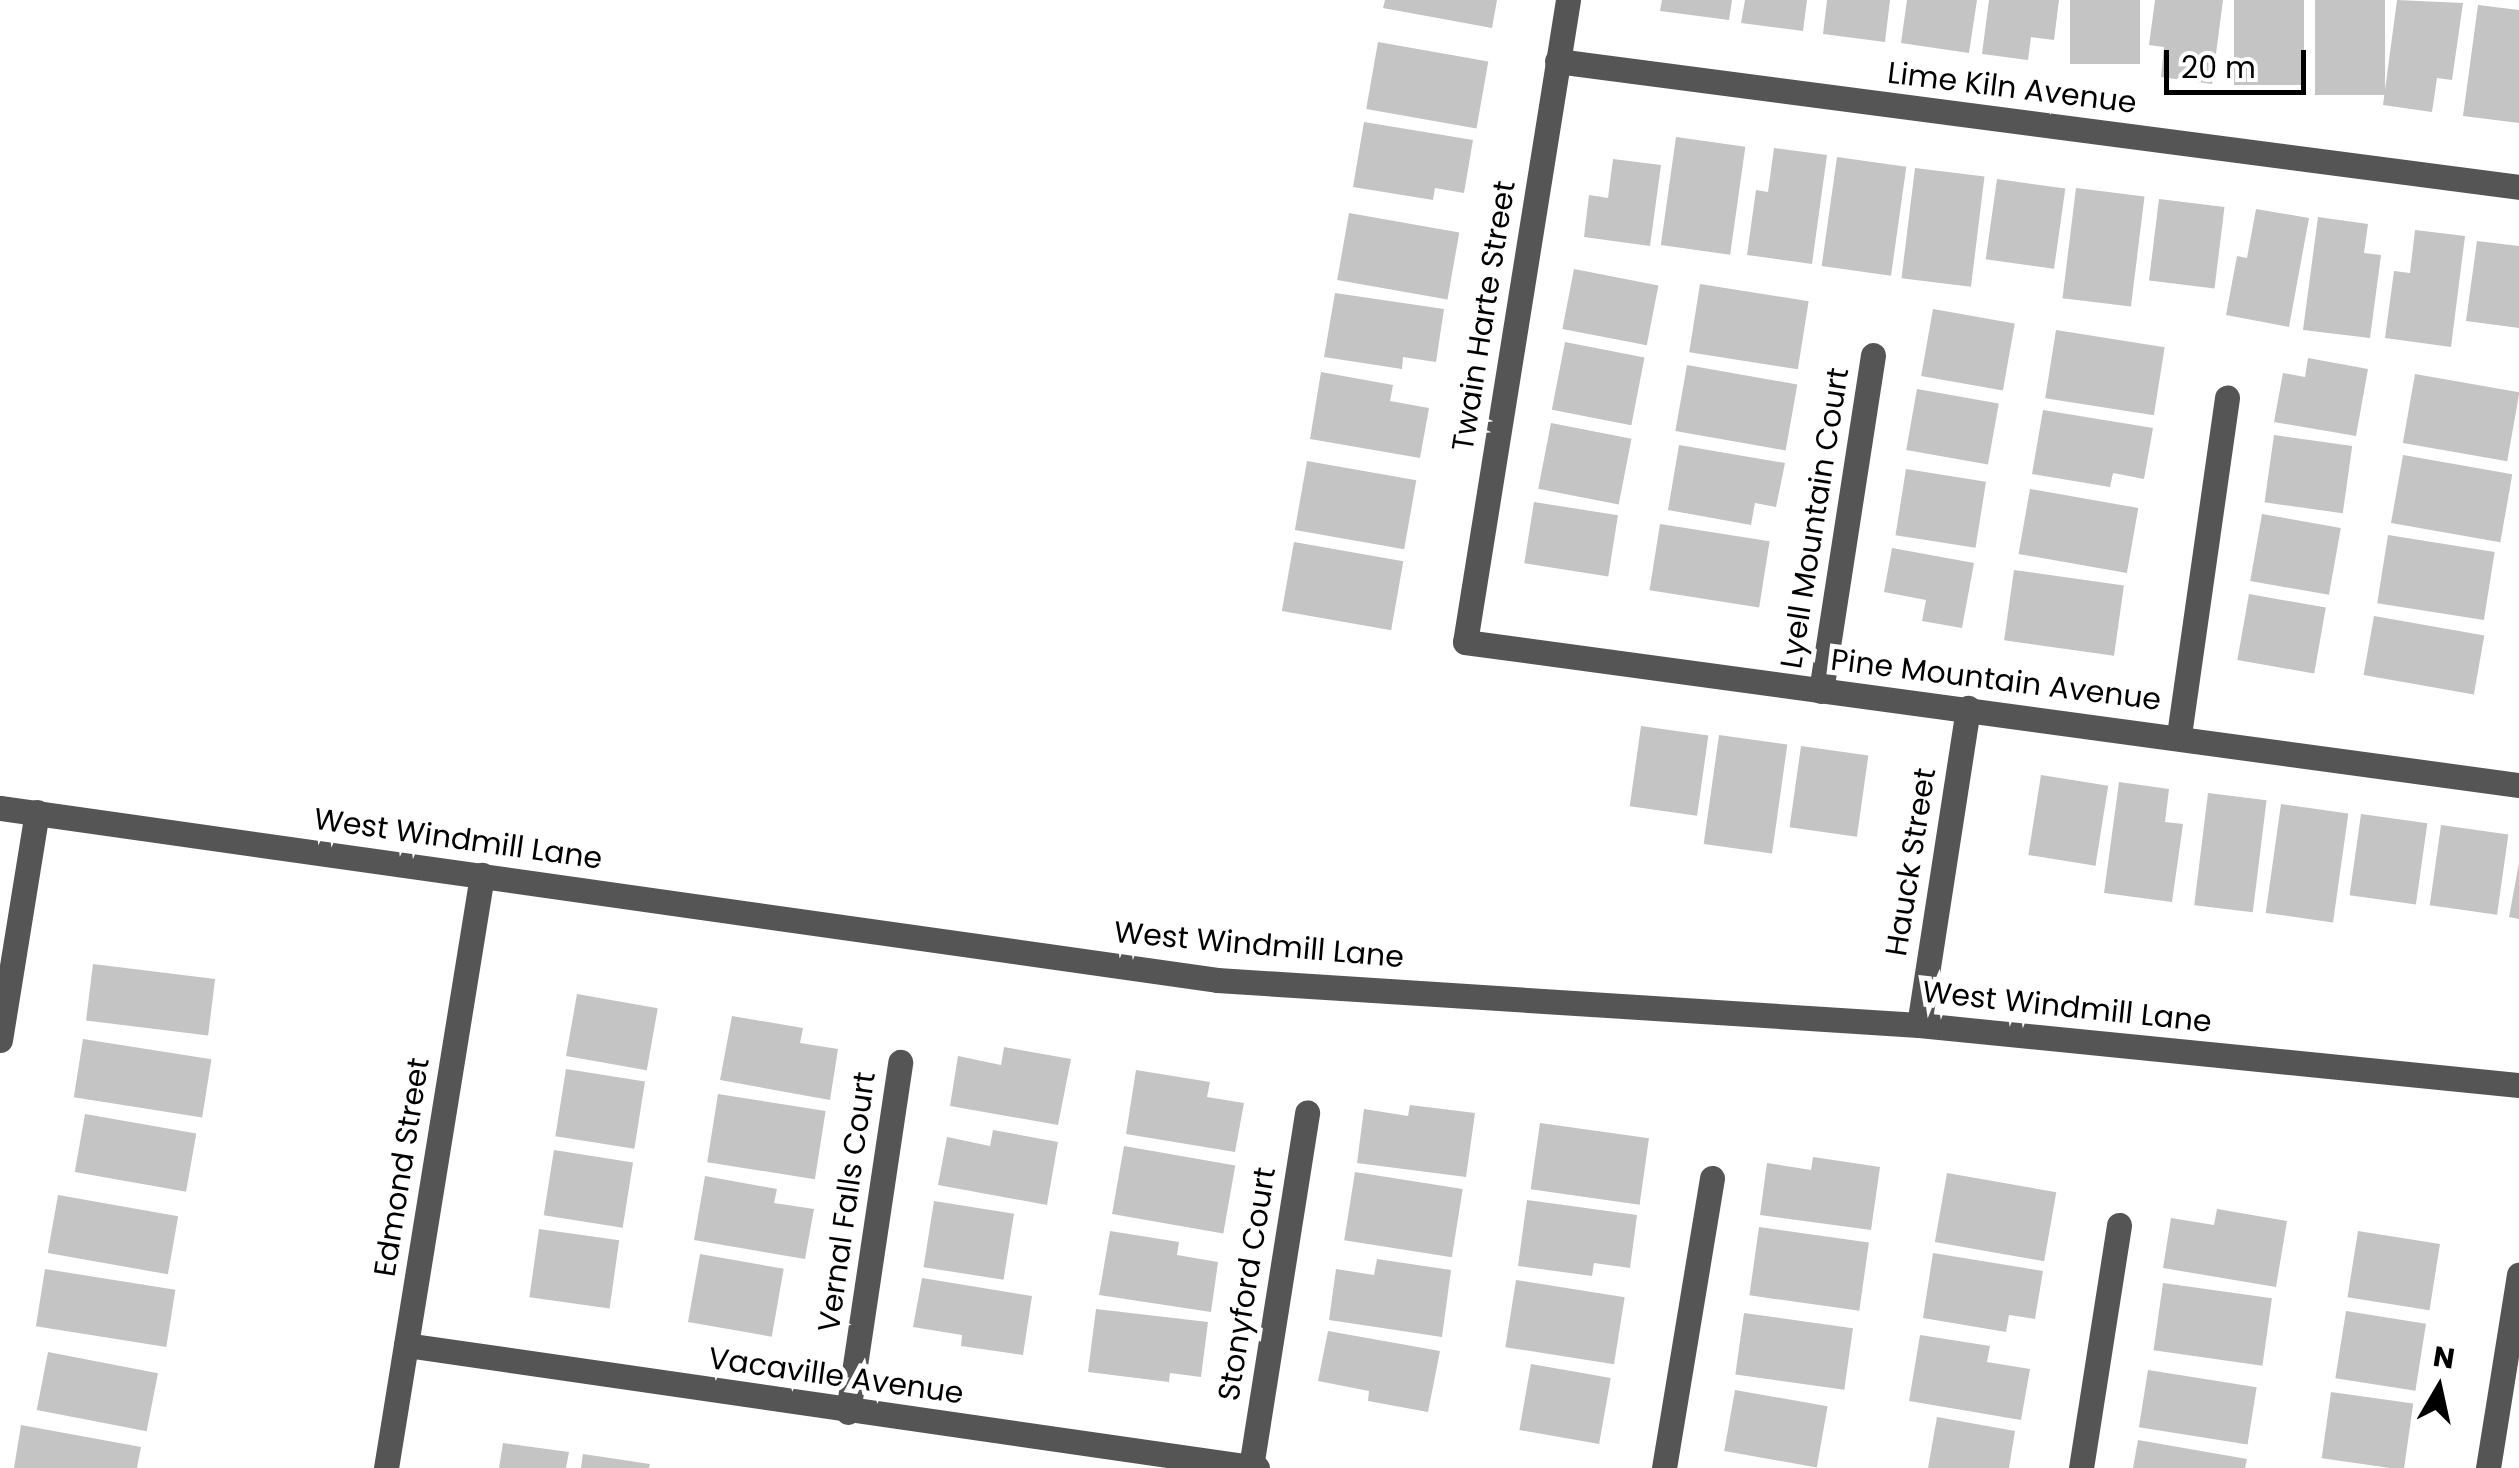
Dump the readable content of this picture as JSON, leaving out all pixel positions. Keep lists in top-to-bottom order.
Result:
{
  "streets": {
    "street": [
      "Lime Kiln Avenue",
      "Twain Harte Street",
      "Lyell Mountain Court",
      "Pine Mountain Avenue",
      "West Windmill Lane",
      "Hauck Street",
      "Edmond Street",
      "Vernal Falls Court",
      "Stonyford Court",
      "Vacaville Avenue"
    ]
  },
  "crossings": [
    ["Lime Kiln Avenue", "Twain Harte Street"],
    ["Twain Harte Street", "Pine Mountain Avenue"],
    ["Lyell Mountain Court", "Pine Mountain Avenue"],
    ["Pine Mountain Avenue", "Hauck Street"],
    ["West Windmill Lane", "Hauck Street"],
    ["West Windmill Lane", "Edmond Street"],
    ["Edmond Street", "Vacaville Avenue"],
    ["Vernal Falls Court", "Vacaville Avenue"],
    ["Stonyford Court", "Vacaville Avenue"]
  ],
  "scale_bar": "20 m",
  "north": "top"
}
